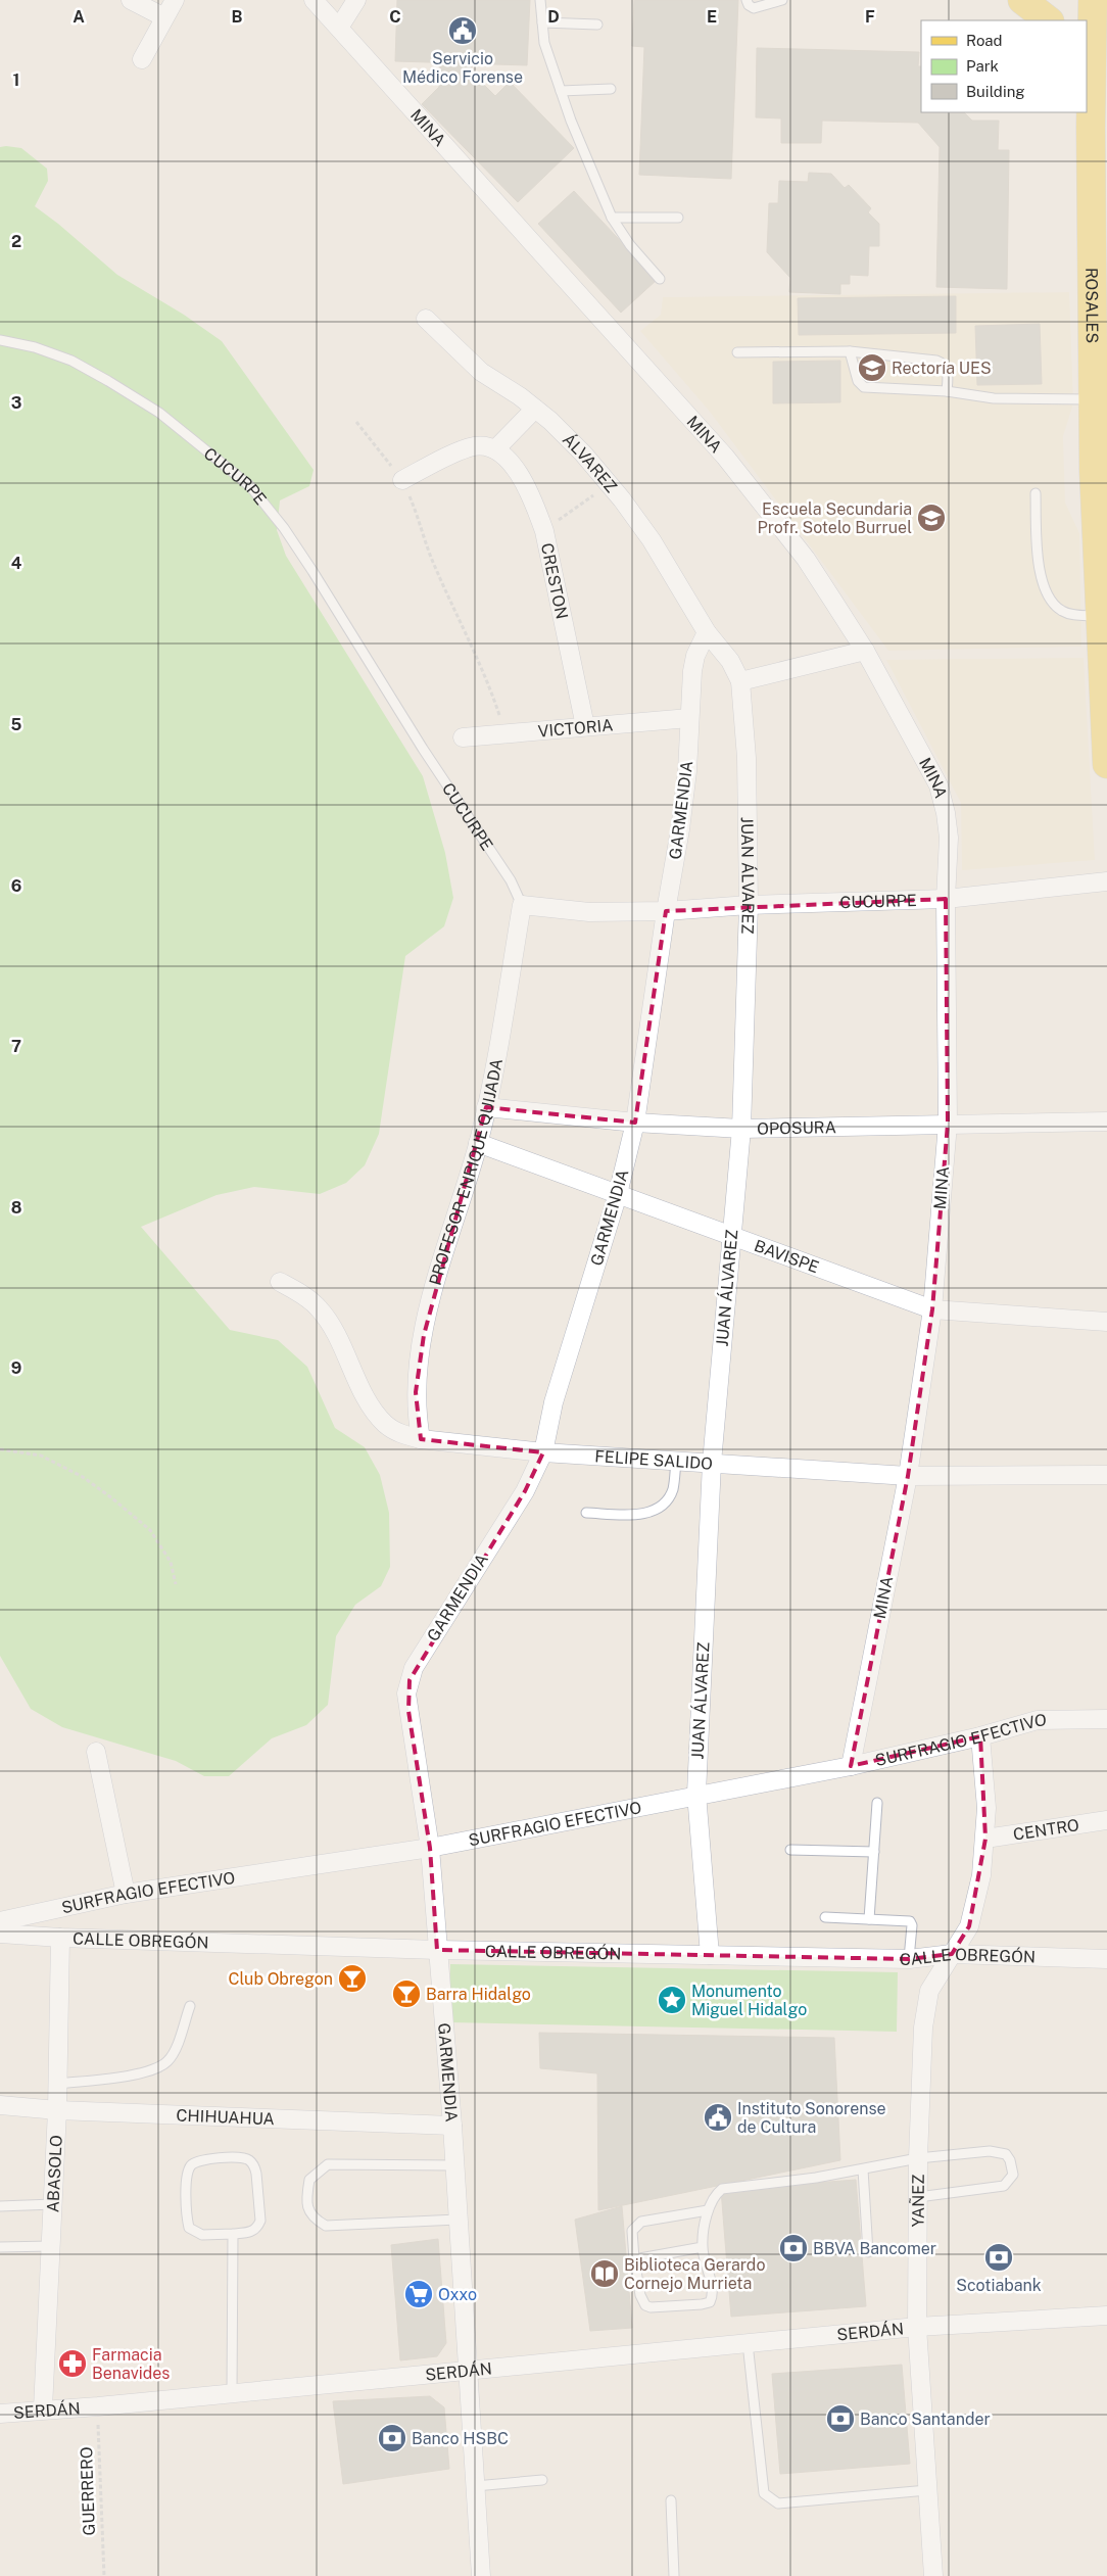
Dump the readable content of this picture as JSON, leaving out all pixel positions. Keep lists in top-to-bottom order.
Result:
{
  "streets": {
    "main road": ["ROSALES"],
    "street": [
      "MINA",
      "ÁLVAREZ",
      "CUCURPE",
      "CRESTON",
      "VICTORIA",
      "GARMENDIA",
      "JUAN ÁLVAREZ",
      "OPOSURA",
      "PROFESOR ENRIQUE QUIJADA",
      "BAVISPE",
      "FELIPE SALIDO",
      "SURFRAGIO EFECTIVO",
      "CENTRO",
      "CALLE OBREGÓN",
      "CHIHUAHUA",
      "ABASOLO",
      "YAÑEZ",
      "SERDÁN"
    ],
    "path": ["GUERRERO"]
  },
  "crossings": [
    ["MINA", "CUCURPE"],
    ["MINA", "OPOSURA"],
    ["MINA", "BAVISPE"],
    ["MINA", "FELIPE SALIDO"],
    ["MINA", "SURFRAGIO EFECTIVO"],
    ["ÁLVAREZ", "GARMENDIA"],
    ["ÁLVAREZ", "JUAN ÁLVAREZ"],
    ["CUCURPE", "GARMENDIA"],
    ["CUCURPE", "JUAN ÁLVAREZ"],
    ["CUCURPE", "PROFESOR ENRIQUE QUIJADA"],
    ["CRESTON", "VICTORIA"],
    ["VICTORIA", "GARMENDIA"],
    ["GARMENDIA", "JUAN ÁLVAREZ"],
    ["GARMENDIA", "OPOSURA"],
    ["GARMENDIA", "BAVISPE"],
    ["GARMENDIA", "FELIPE SALIDO"],
    ["GARMENDIA", "SURFRAGIO EFECTIVO"],
    ["GARMENDIA", "CALLE OBREGÓN"],
    ["GARMENDIA", "CHIHUAHUA"],
    ["GARMENDIA", "SERDÁN"],
    ["JUAN ÁLVAREZ", "OPOSURA"],
    ["JUAN ÁLVAREZ", "BAVISPE"],
    ["JUAN ÁLVAREZ", "FELIPE SALIDO"],
    ["JUAN ÁLVAREZ", "SURFRAGIO EFECTIVO"],
    ["JUAN ÁLVAREZ", "CALLE OBREGÓN"],
    ["OPOSURA", "PROFESOR ENRIQUE QUIJADA"],
    ["PROFESOR ENRIQUE QUIJADA", "BAVISPE"],
    ["PROFESOR ENRIQUE QUIJADA", "FELIPE SALIDO"],
    ["SURFRAGIO EFECTIVO", "YAÑEZ"],
    ["CENTRO", "YAÑEZ"],
    ["CALLE OBREGÓN", "ABASOLO"],
    ["CALLE OBREGÓN", "YAÑEZ"],
    ["CHIHUAHUA", "ABASOLO"],
    ["ABASOLO", "SERDÁN"],
    ["YAÑEZ", "SERDÁN"],
    ["SERDÁN", "GUERRERO"]
  ],
  "places": {
    "public building": ["Servicio Médico Forense", "Instituto Sonorense de Cultura"],
    "school or university": ["Rectoría UES", "Escuela Secundaria Profr. Sotelo Burruel"],
    "bar": ["Club Obregon", "Barra Hidalgo"],
    "place": ["Monumento Miguel Hidalgo"],
    "bank": [
      "BBVA Bancomer",
      "Scotiabank",
      "Banco Santander",
      "Banco HSBC"
    ],
    "library": ["Biblioteca Gerardo Cornejo Murrieta"],
    "supermarket": ["Oxxo"],
    "pharmacy": ["Farmacia Benavides"]
  },
  "legend": ["Road", "Park", "Building"],
  "grid": {
    "columns": [
      "A",
      "B",
      "C",
      "D",
      "E",
      "F"
    ],
    "rows": [
      "1",
      "2",
      "3",
      "4",
      "5",
      "6",
      "7",
      "8",
      "9"
    ]
  }
}
